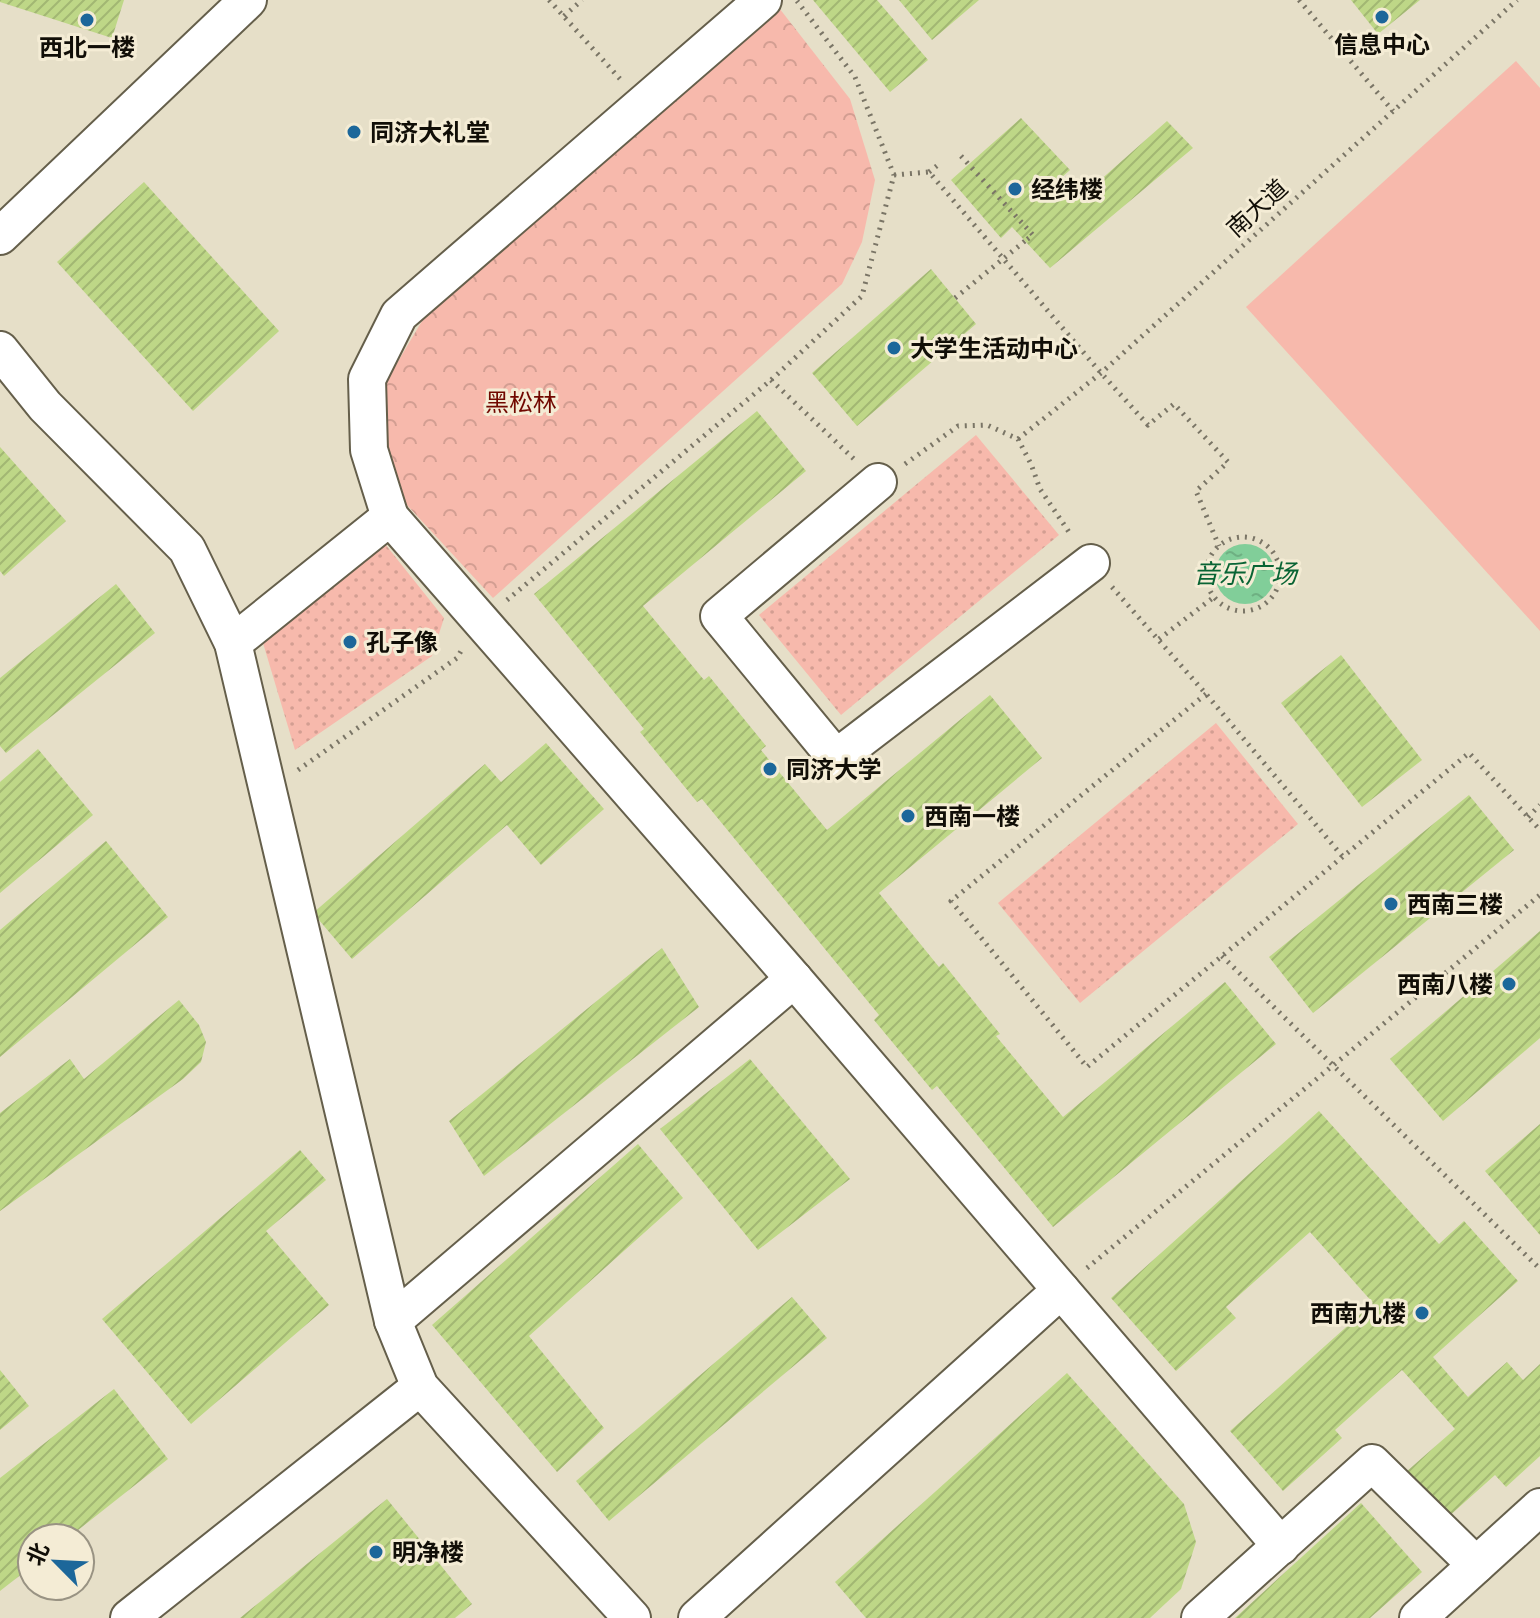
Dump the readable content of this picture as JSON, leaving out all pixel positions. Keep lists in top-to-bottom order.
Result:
{
  "streets": {
    "path": ["南大道"]
  },
  "water": ["音乐广场"],
  "parks": ["黑松林"],
  "places": [
    "信息中心",
    "西北一楼",
    "同济大礼堂",
    "经纬楼",
    "大学生活动中心",
    "孔子像",
    "同济大学",
    "西南一楼",
    "西南三楼",
    "西南八楼",
    "西南九楼",
    "明净楼"
  ],
  "north": "top left"
}
